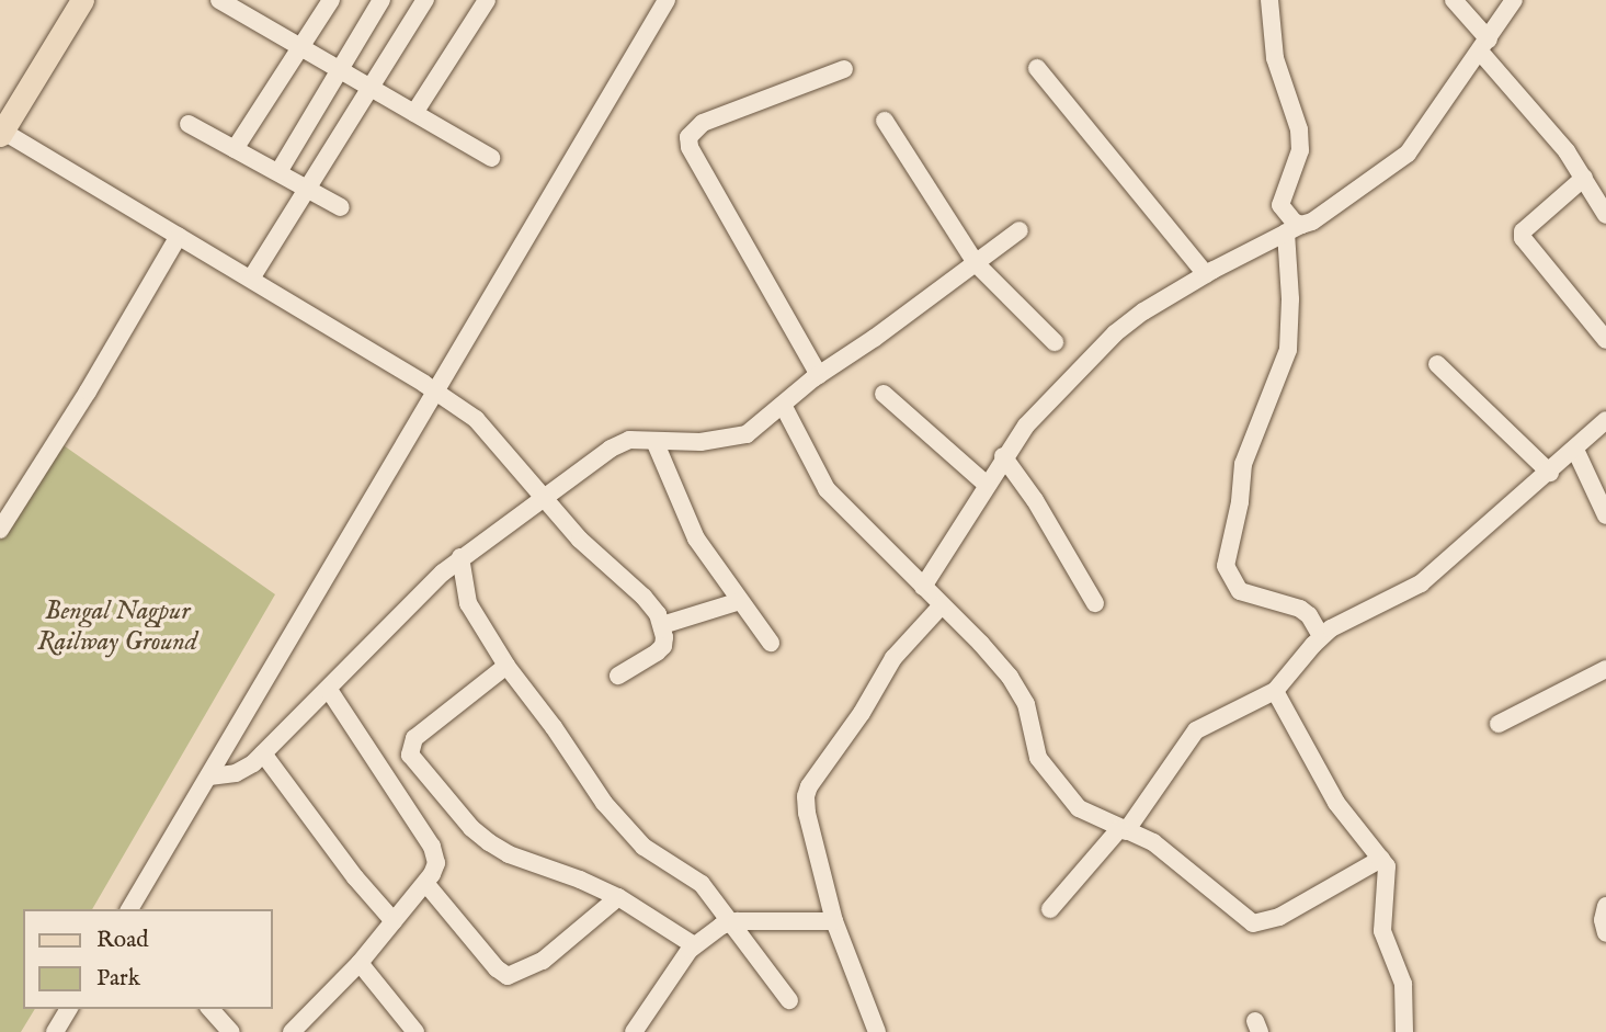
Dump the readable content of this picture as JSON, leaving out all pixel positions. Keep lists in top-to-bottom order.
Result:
{
  "parks": ["Bengal Nagpur Railway Ground"],
  "legend": ["Road", "Park"]
}
